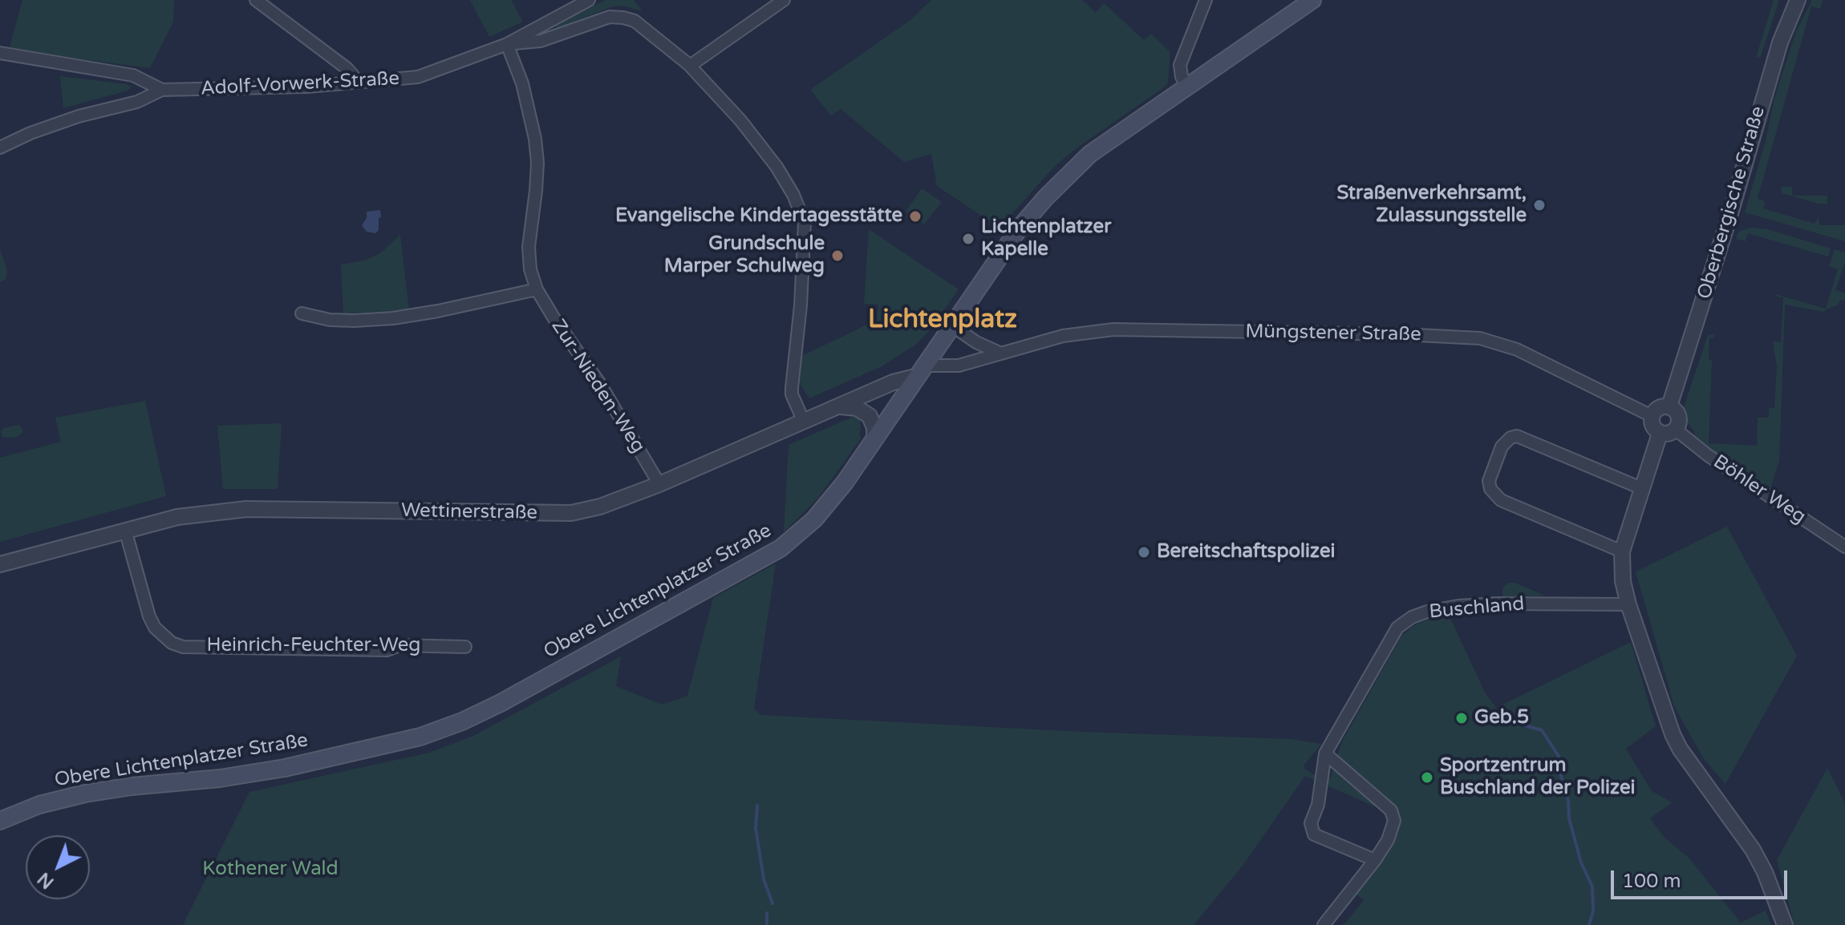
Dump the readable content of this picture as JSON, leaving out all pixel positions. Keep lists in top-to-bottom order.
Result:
{
  "streets": {
    "main road": ["Obere Lichtenplatzer Straße"],
    "street": [
      "Adolf-Vorwerk-Straße",
      "Oberbergische Straße",
      "Müngstener Straße",
      "Zur-Nieden-Weg",
      "Böhler Weg",
      "Wettinerstraße",
      "Buschland",
      "Heinrich-Feuchter-Weg"
    ]
  },
  "crossings": [
    ["Adolf-Vorwerk-Straße", "Zur-Nieden-Weg"],
    ["Oberbergische Straße", "Müngstener Straße"],
    ["Oberbergische Straße", "Böhler Weg"],
    ["Müngstener Straße", "Böhler Weg"],
    ["Müngstener Straße", "Wettinerstraße"],
    ["Müngstener Straße", "Obere Lichtenplatzer Straße"],
    ["Zur-Nieden-Weg", "Wettinerstraße"],
    ["Wettinerstraße", "Obere Lichtenplatzer Straße"],
    ["Wettinerstraße", "Heinrich-Feuchter-Weg"]
  ],
  "districts": ["Lichtenplatz"],
  "parks": ["Kothener Wald"],
  "places": [
    "Straßenverkehrsamt, Zulassungsstelle",
    "Evangelische Kindertagesstätte",
    "Lichtenplatzer Kapelle",
    "Grundschule Marper Schulweg",
    "Bereitschaftspolizei",
    "Geb.5",
    "Sportzentrum Buschland der Polizei"
  ],
  "scale_bar": "100 m",
  "north": "bottom left"
}
